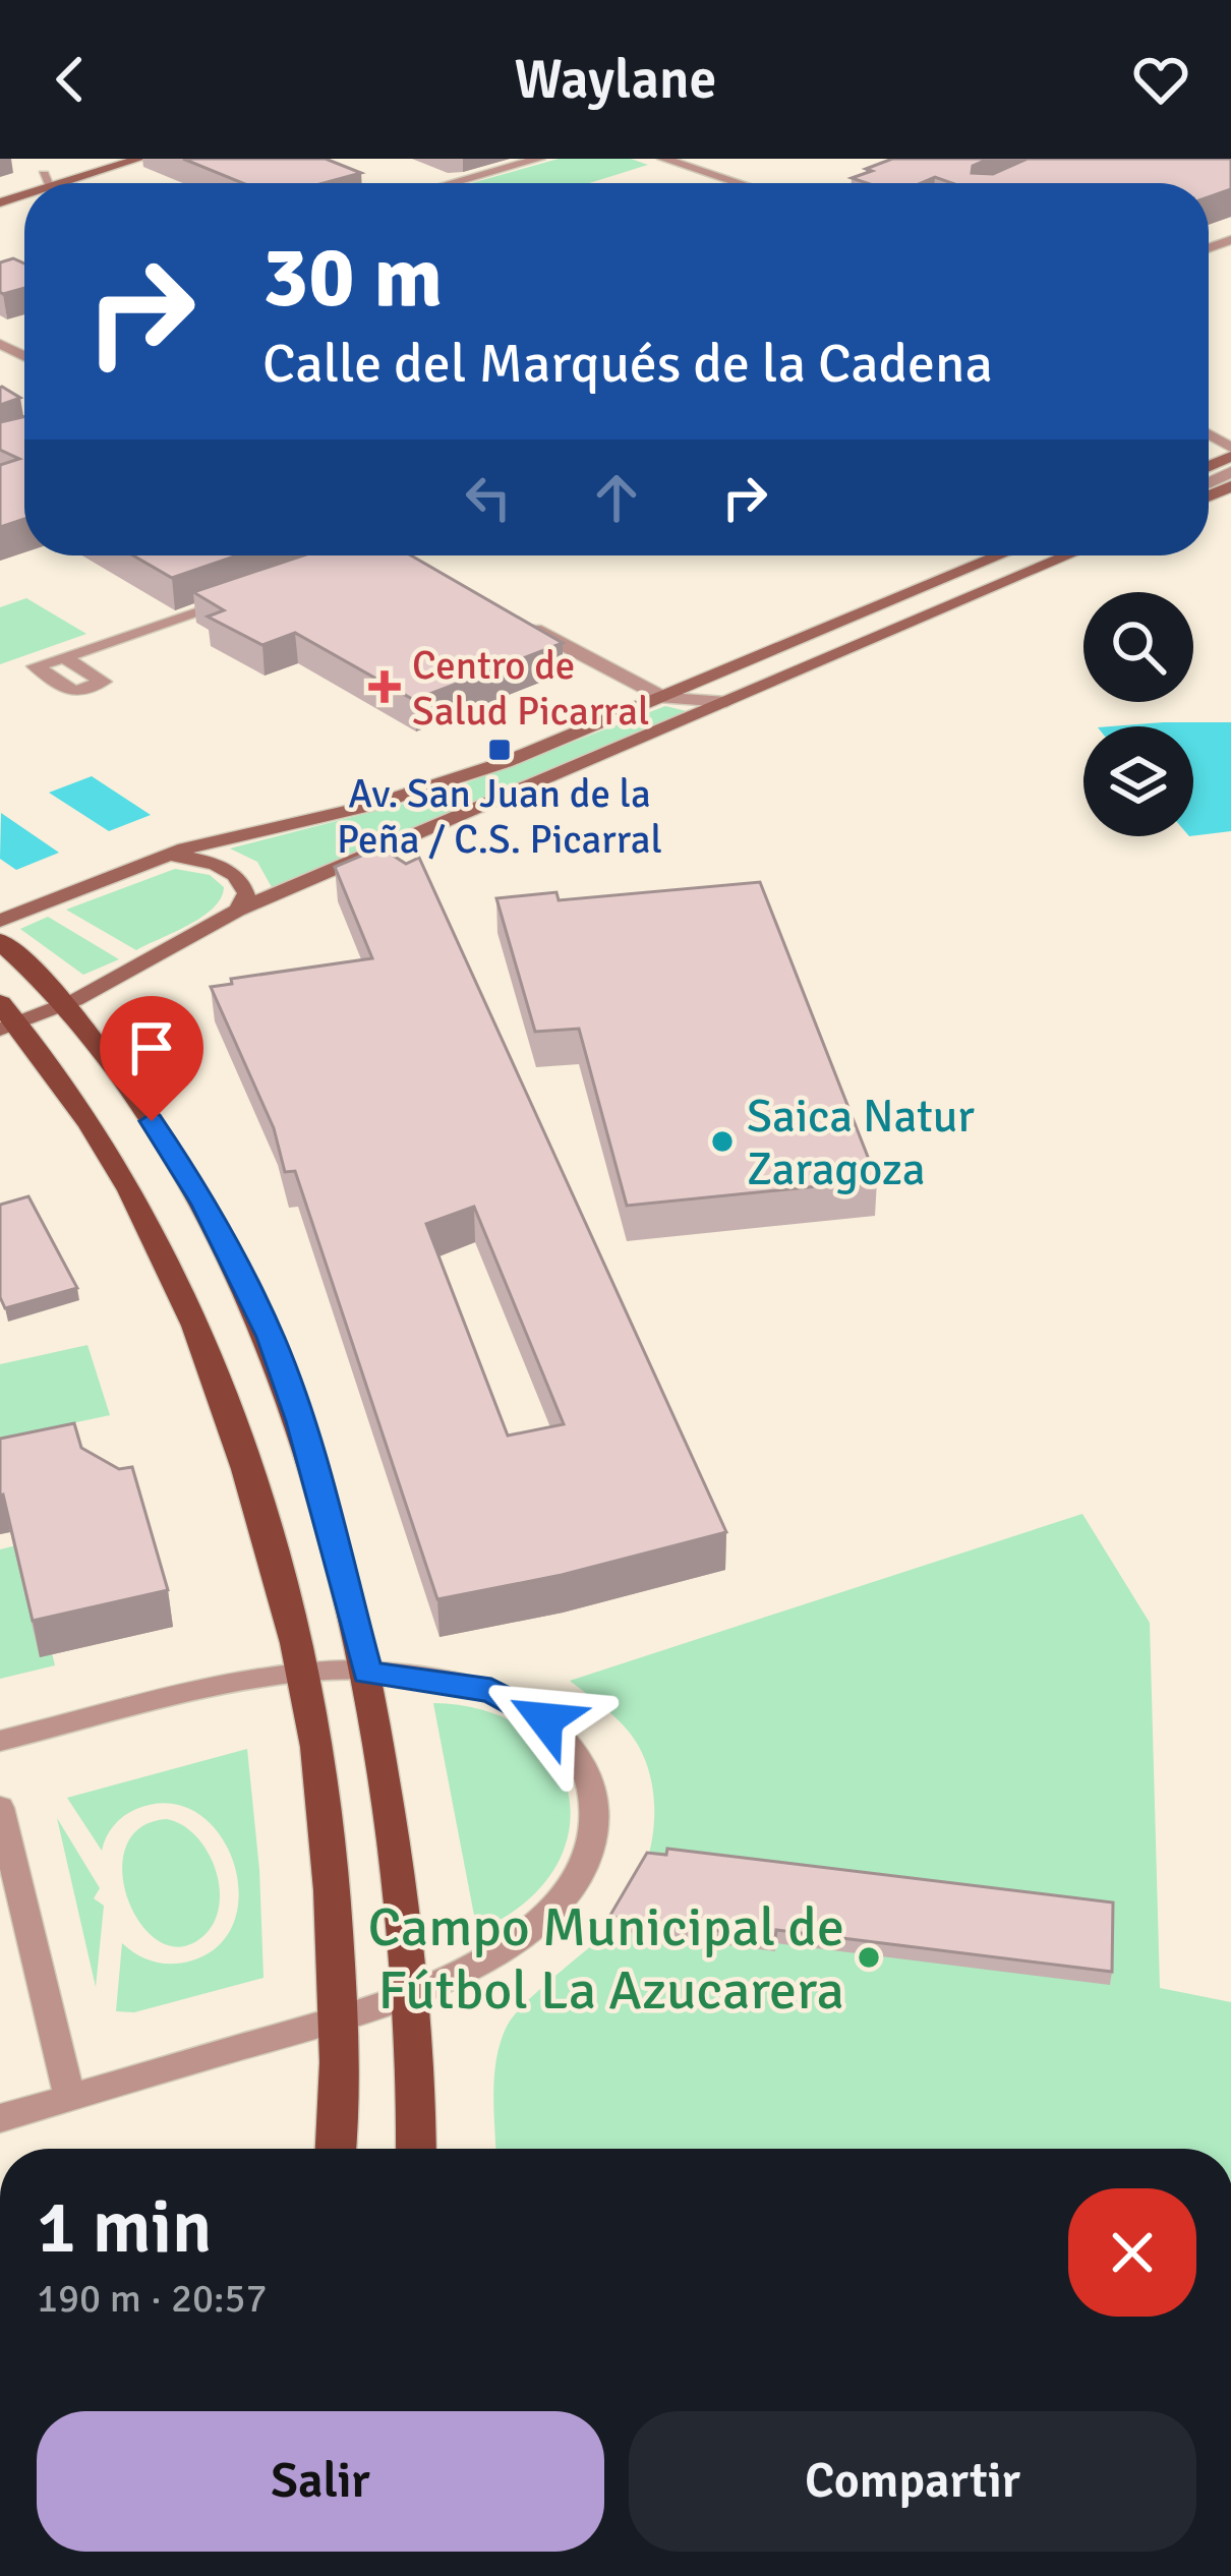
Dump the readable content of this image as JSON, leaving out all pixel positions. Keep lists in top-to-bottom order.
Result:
{
  "places": {
    "health": ["Centro de Salud Picarral"],
    "transit": ["Av. San Juan de la Peña / C.S. Picarral"],
    "other": ["Saica Natur Zaragoza", "Campo Municipal de Fútbol La Azucarera"]
  },
  "page": {
    "header": "Waylane",
    "turn": ["30 m", "Calle del Marqués de la Cadena"],
    "heading": ["1 min", "190 m · 20:57"],
    "buttons": ["Salir", "Compartir"]
  }
}
